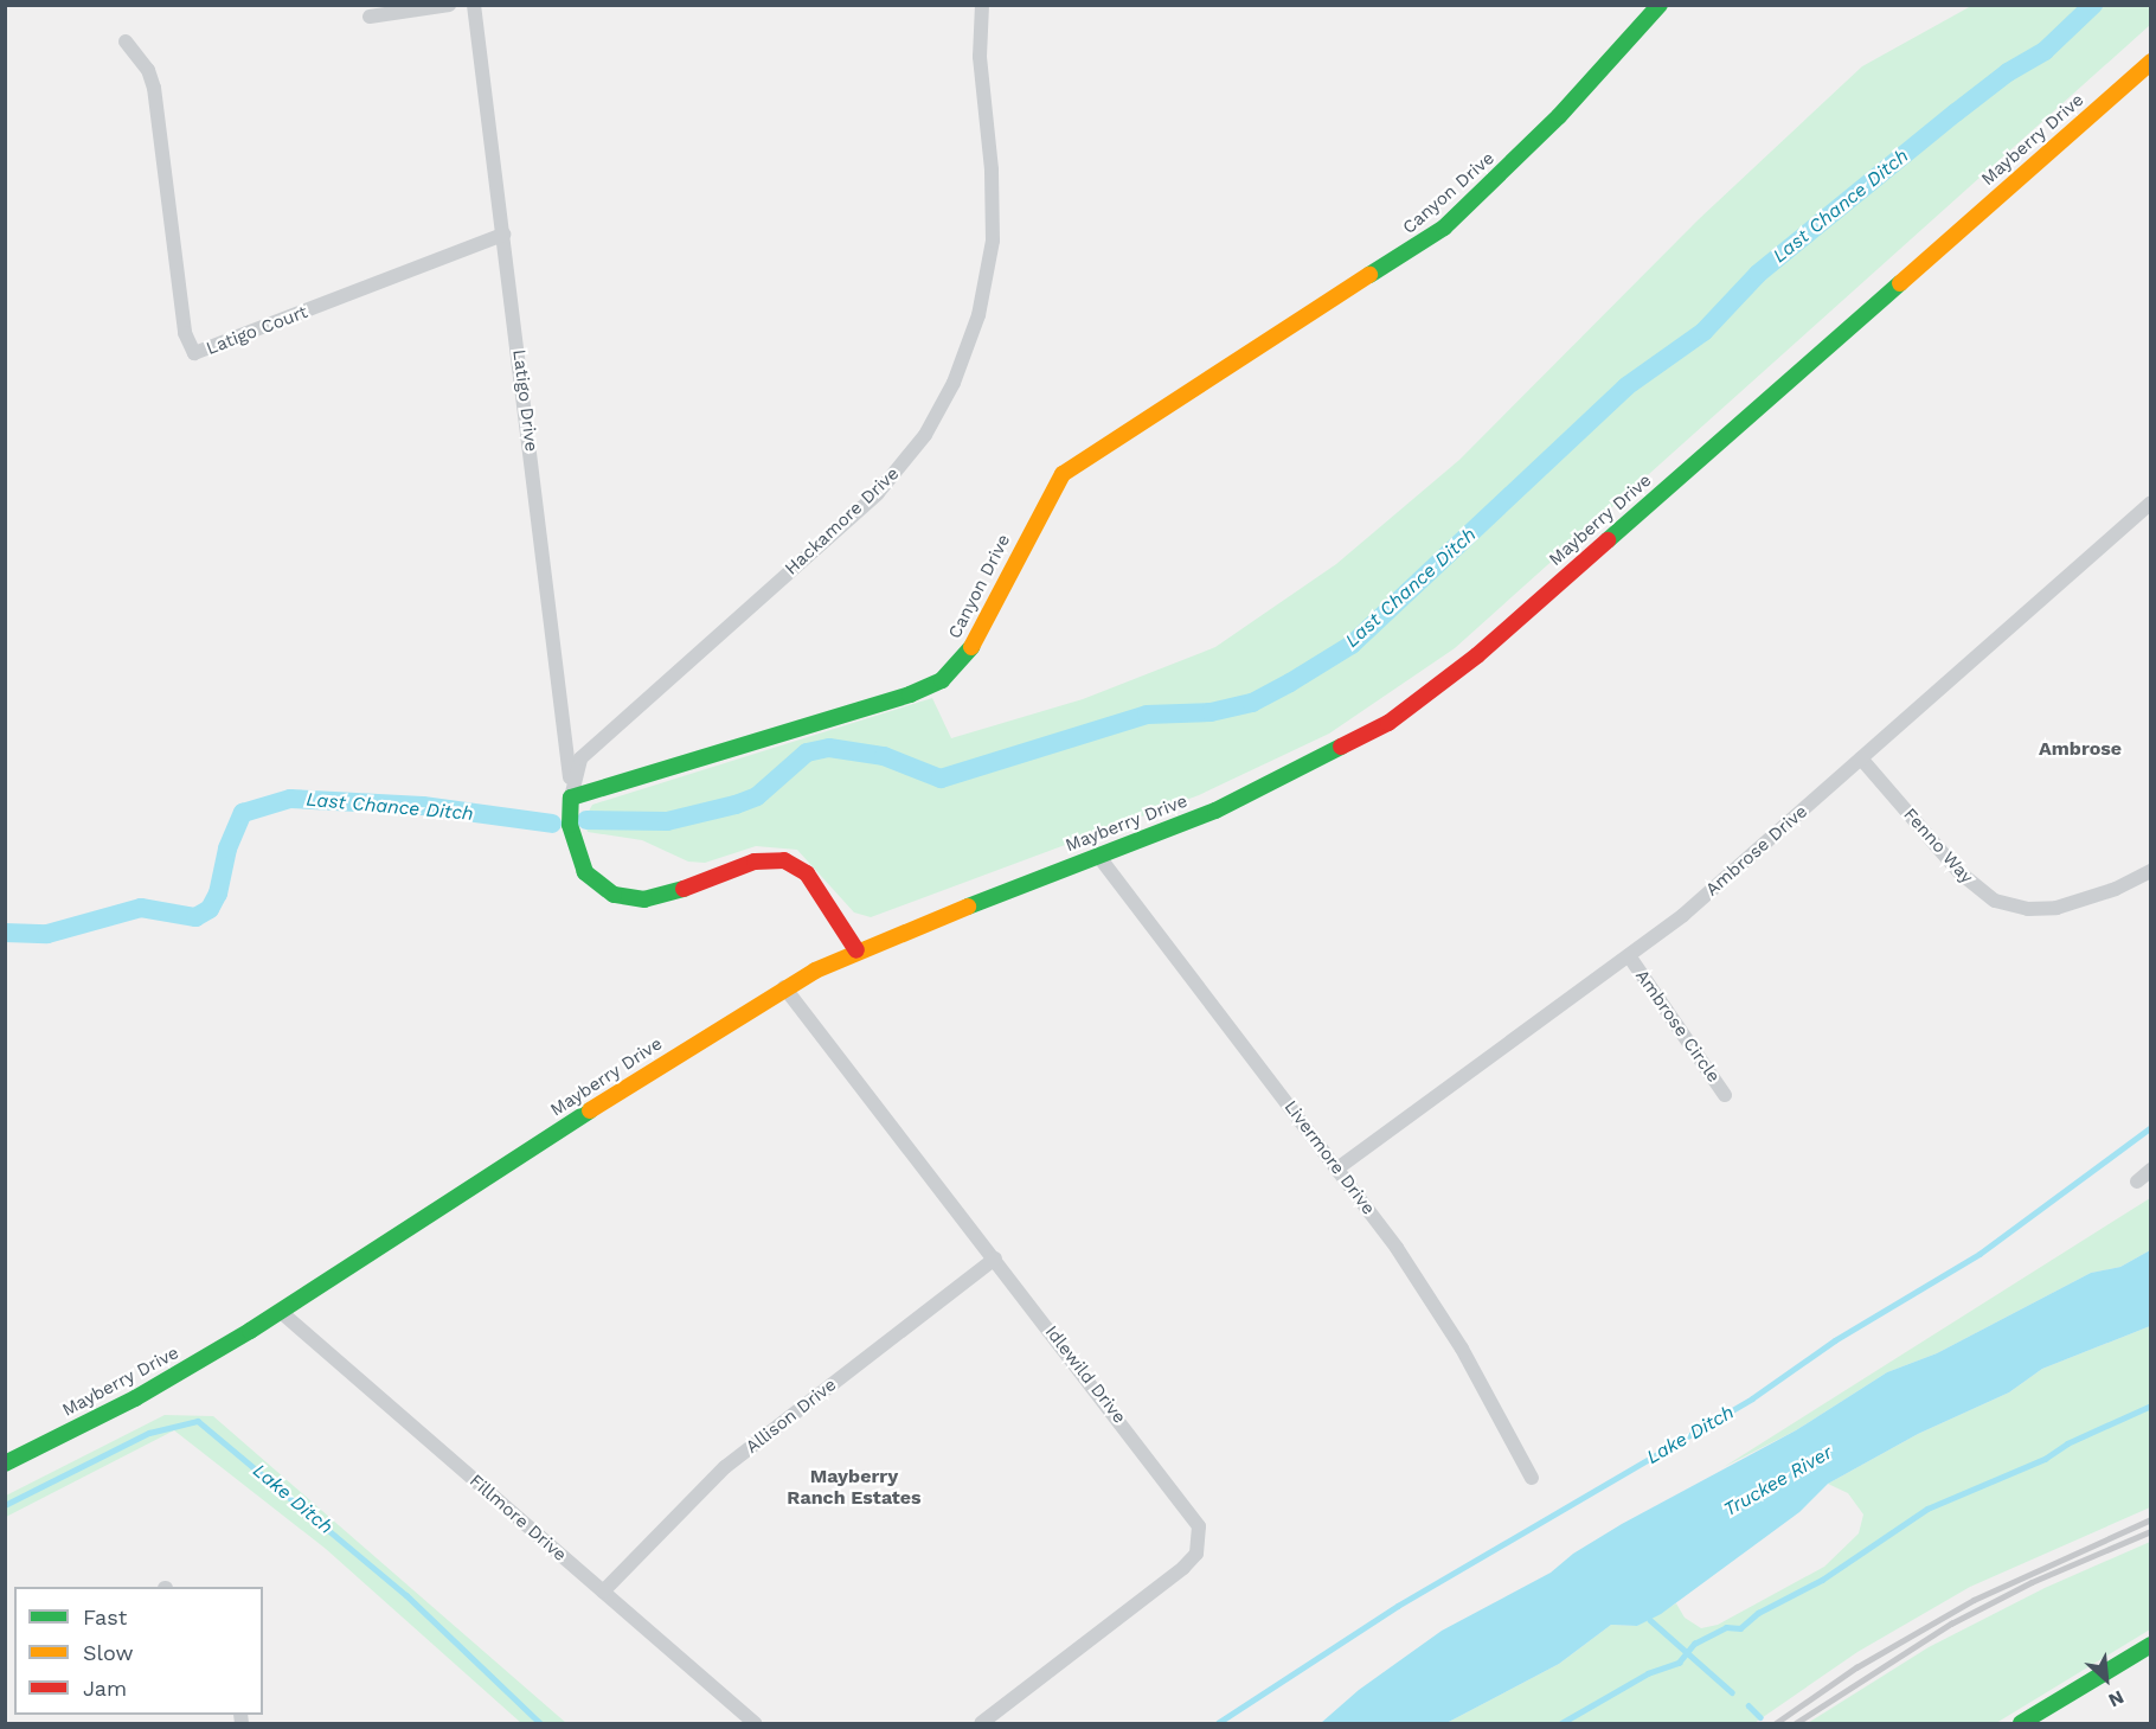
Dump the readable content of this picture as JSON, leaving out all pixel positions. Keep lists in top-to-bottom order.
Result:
{
  "streets": {
    "main road": ["Mayberry Drive", "Canyon Drive"],
    "street": [
      "Latigo Court",
      "Latigo Drive",
      "Hackamore Drive",
      "Fenno Way",
      "Ambrose Drive",
      "Ambrose Circle",
      "Livermore Drive",
      "Idlewild Drive",
      "Allison Drive",
      "Fillmore Drive"
    ]
  },
  "crossings": [
    ["Mayberry Drive", "Livermore Drive"],
    ["Mayberry Drive", "Idlewild Drive"],
    ["Mayberry Drive", "Fillmore Drive"],
    ["Canyon Drive", "Latigo Drive"],
    ["Canyon Drive", "Hackamore Drive"],
    ["Latigo Court", "Latigo Drive"],
    ["Latigo Drive", "Hackamore Drive"],
    ["Fenno Way", "Ambrose Drive"],
    ["Ambrose Drive", "Ambrose Circle"],
    ["Ambrose Drive", "Livermore Drive"],
    ["Idlewild Drive", "Allison Drive"],
    ["Allison Drive", "Fillmore Drive"]
  ],
  "districts": ["Ambrose", "Mayberry Ranch Estates"],
  "water": ["Last Chance Ditch", "Lake Ditch", "Truckee River"],
  "legend": ["Fast", "Slow", "Jam"],
  "north": "bottom right"
}
